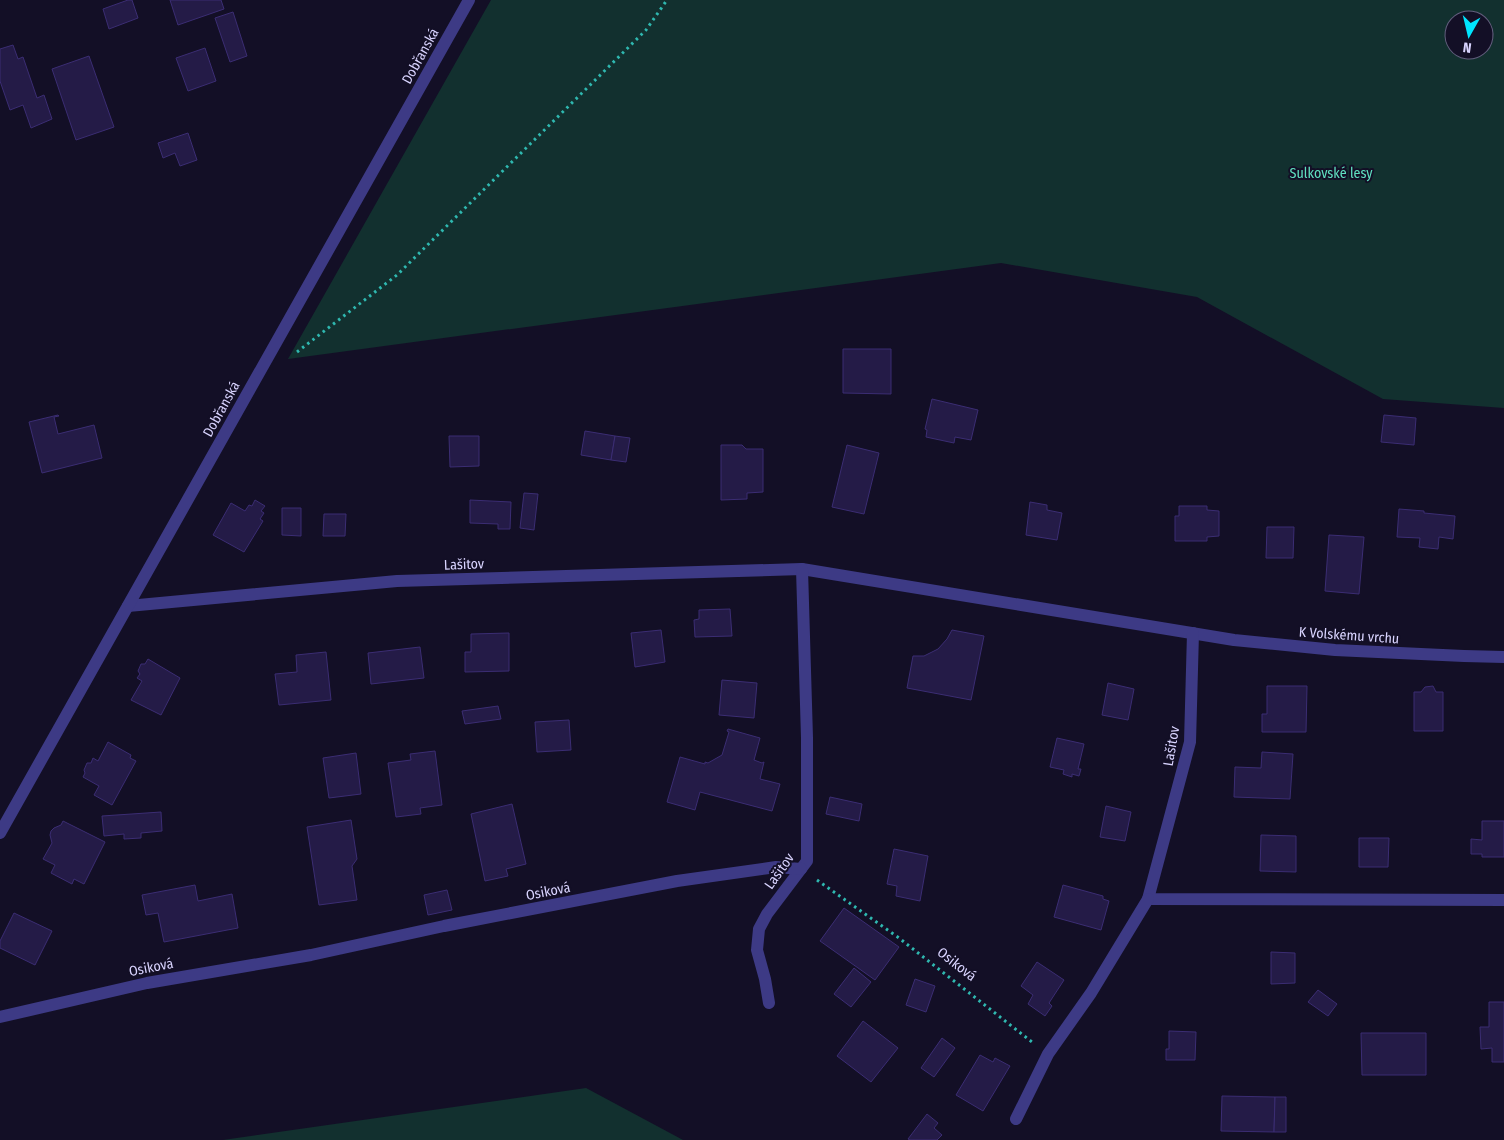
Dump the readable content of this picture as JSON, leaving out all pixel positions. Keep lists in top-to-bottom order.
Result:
{
  "streets": {
    "street": [
      "Dobřanská",
      "Lašitov",
      "K Volskému vrchu",
      "Osiková"
    ]
  },
  "crossings": [
    ["Dobřanská", "Lašitov"],
    ["Lašitov", "K Volskému vrchu"],
    ["Lašitov", "Osiková"]
  ],
  "parks": ["Sulkovské lesy"],
  "north": "bottom"
}
